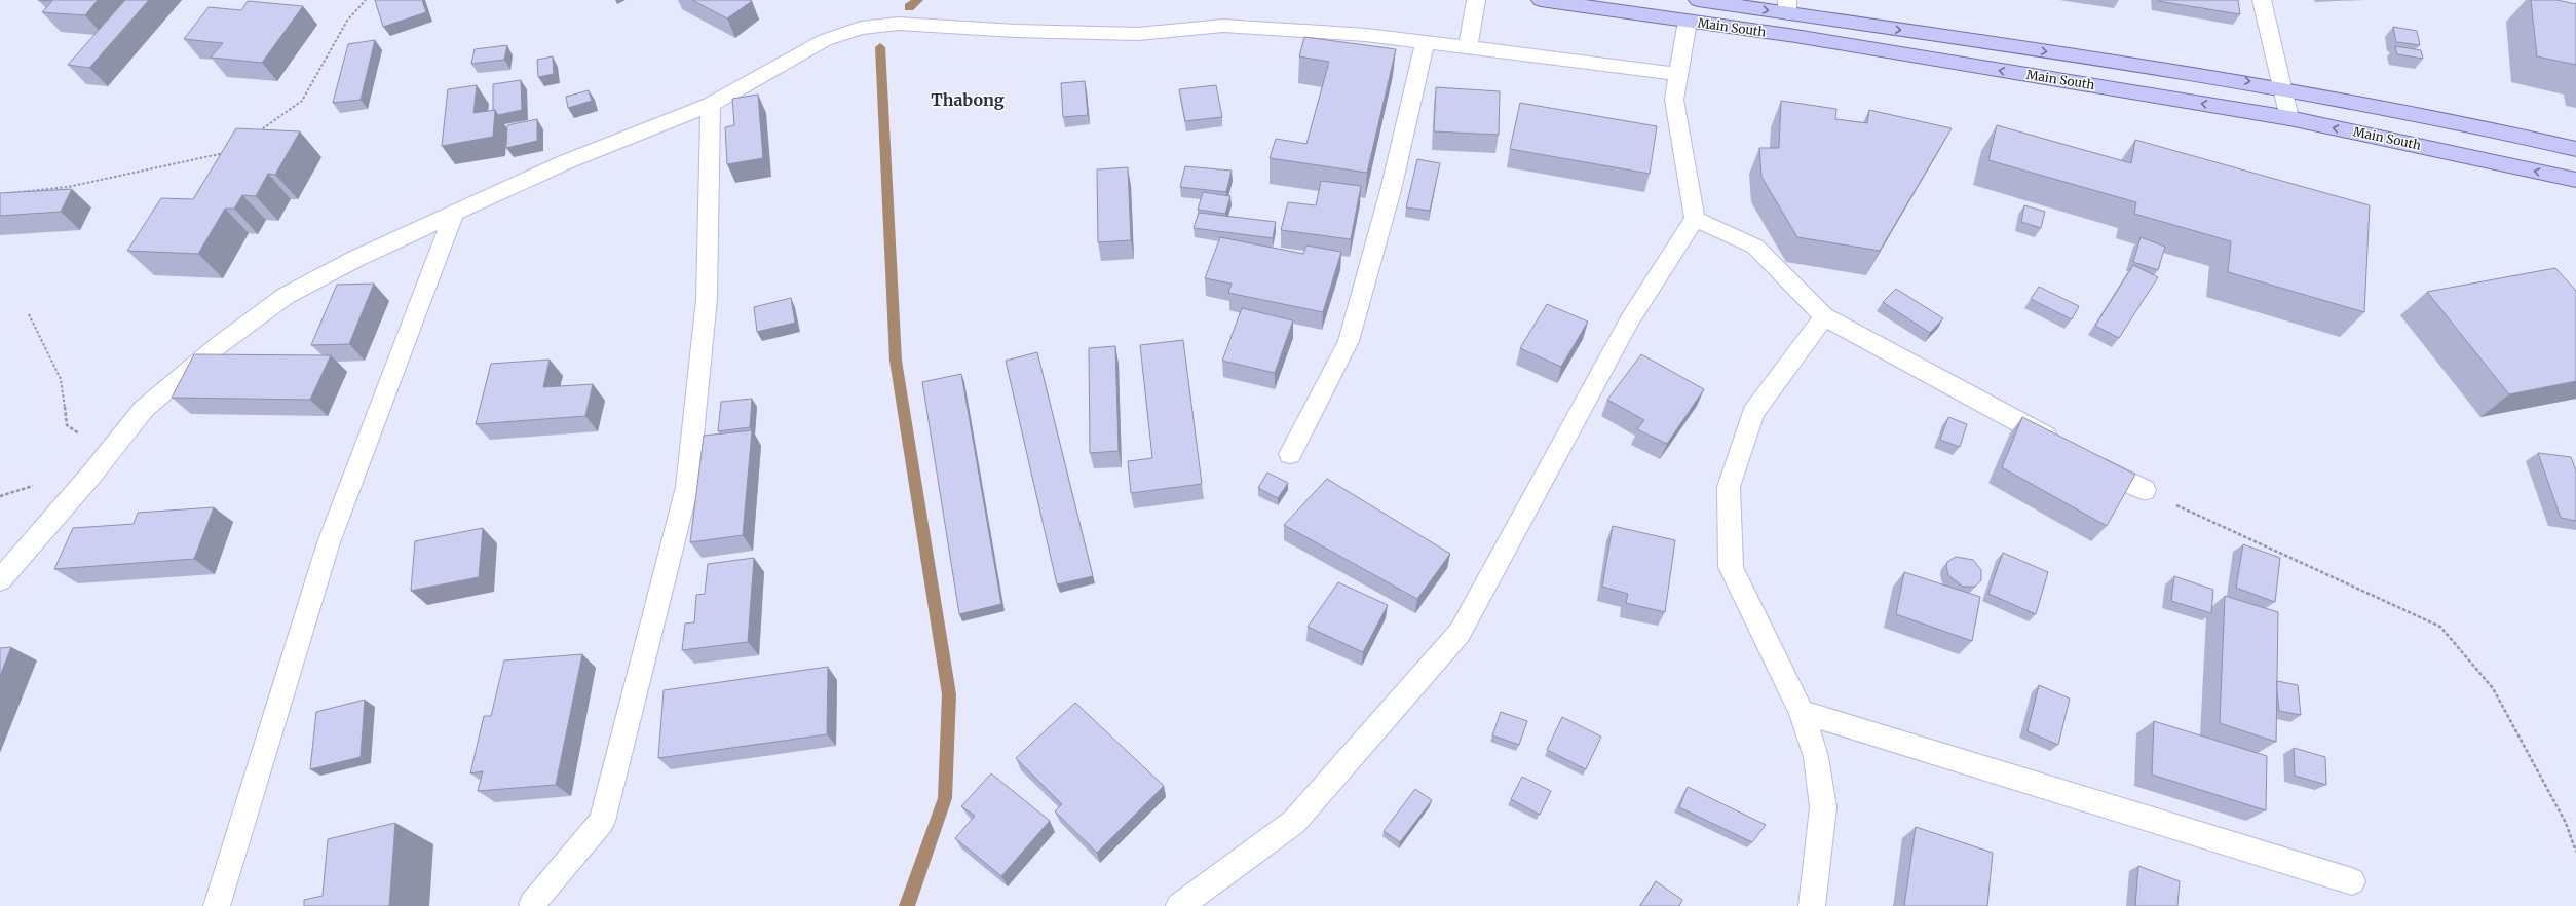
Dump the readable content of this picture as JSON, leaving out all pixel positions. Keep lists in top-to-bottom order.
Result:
{
  "streets": {
    "main road": ["Main South"]
  },
  "districts": ["Thabong"]
}
